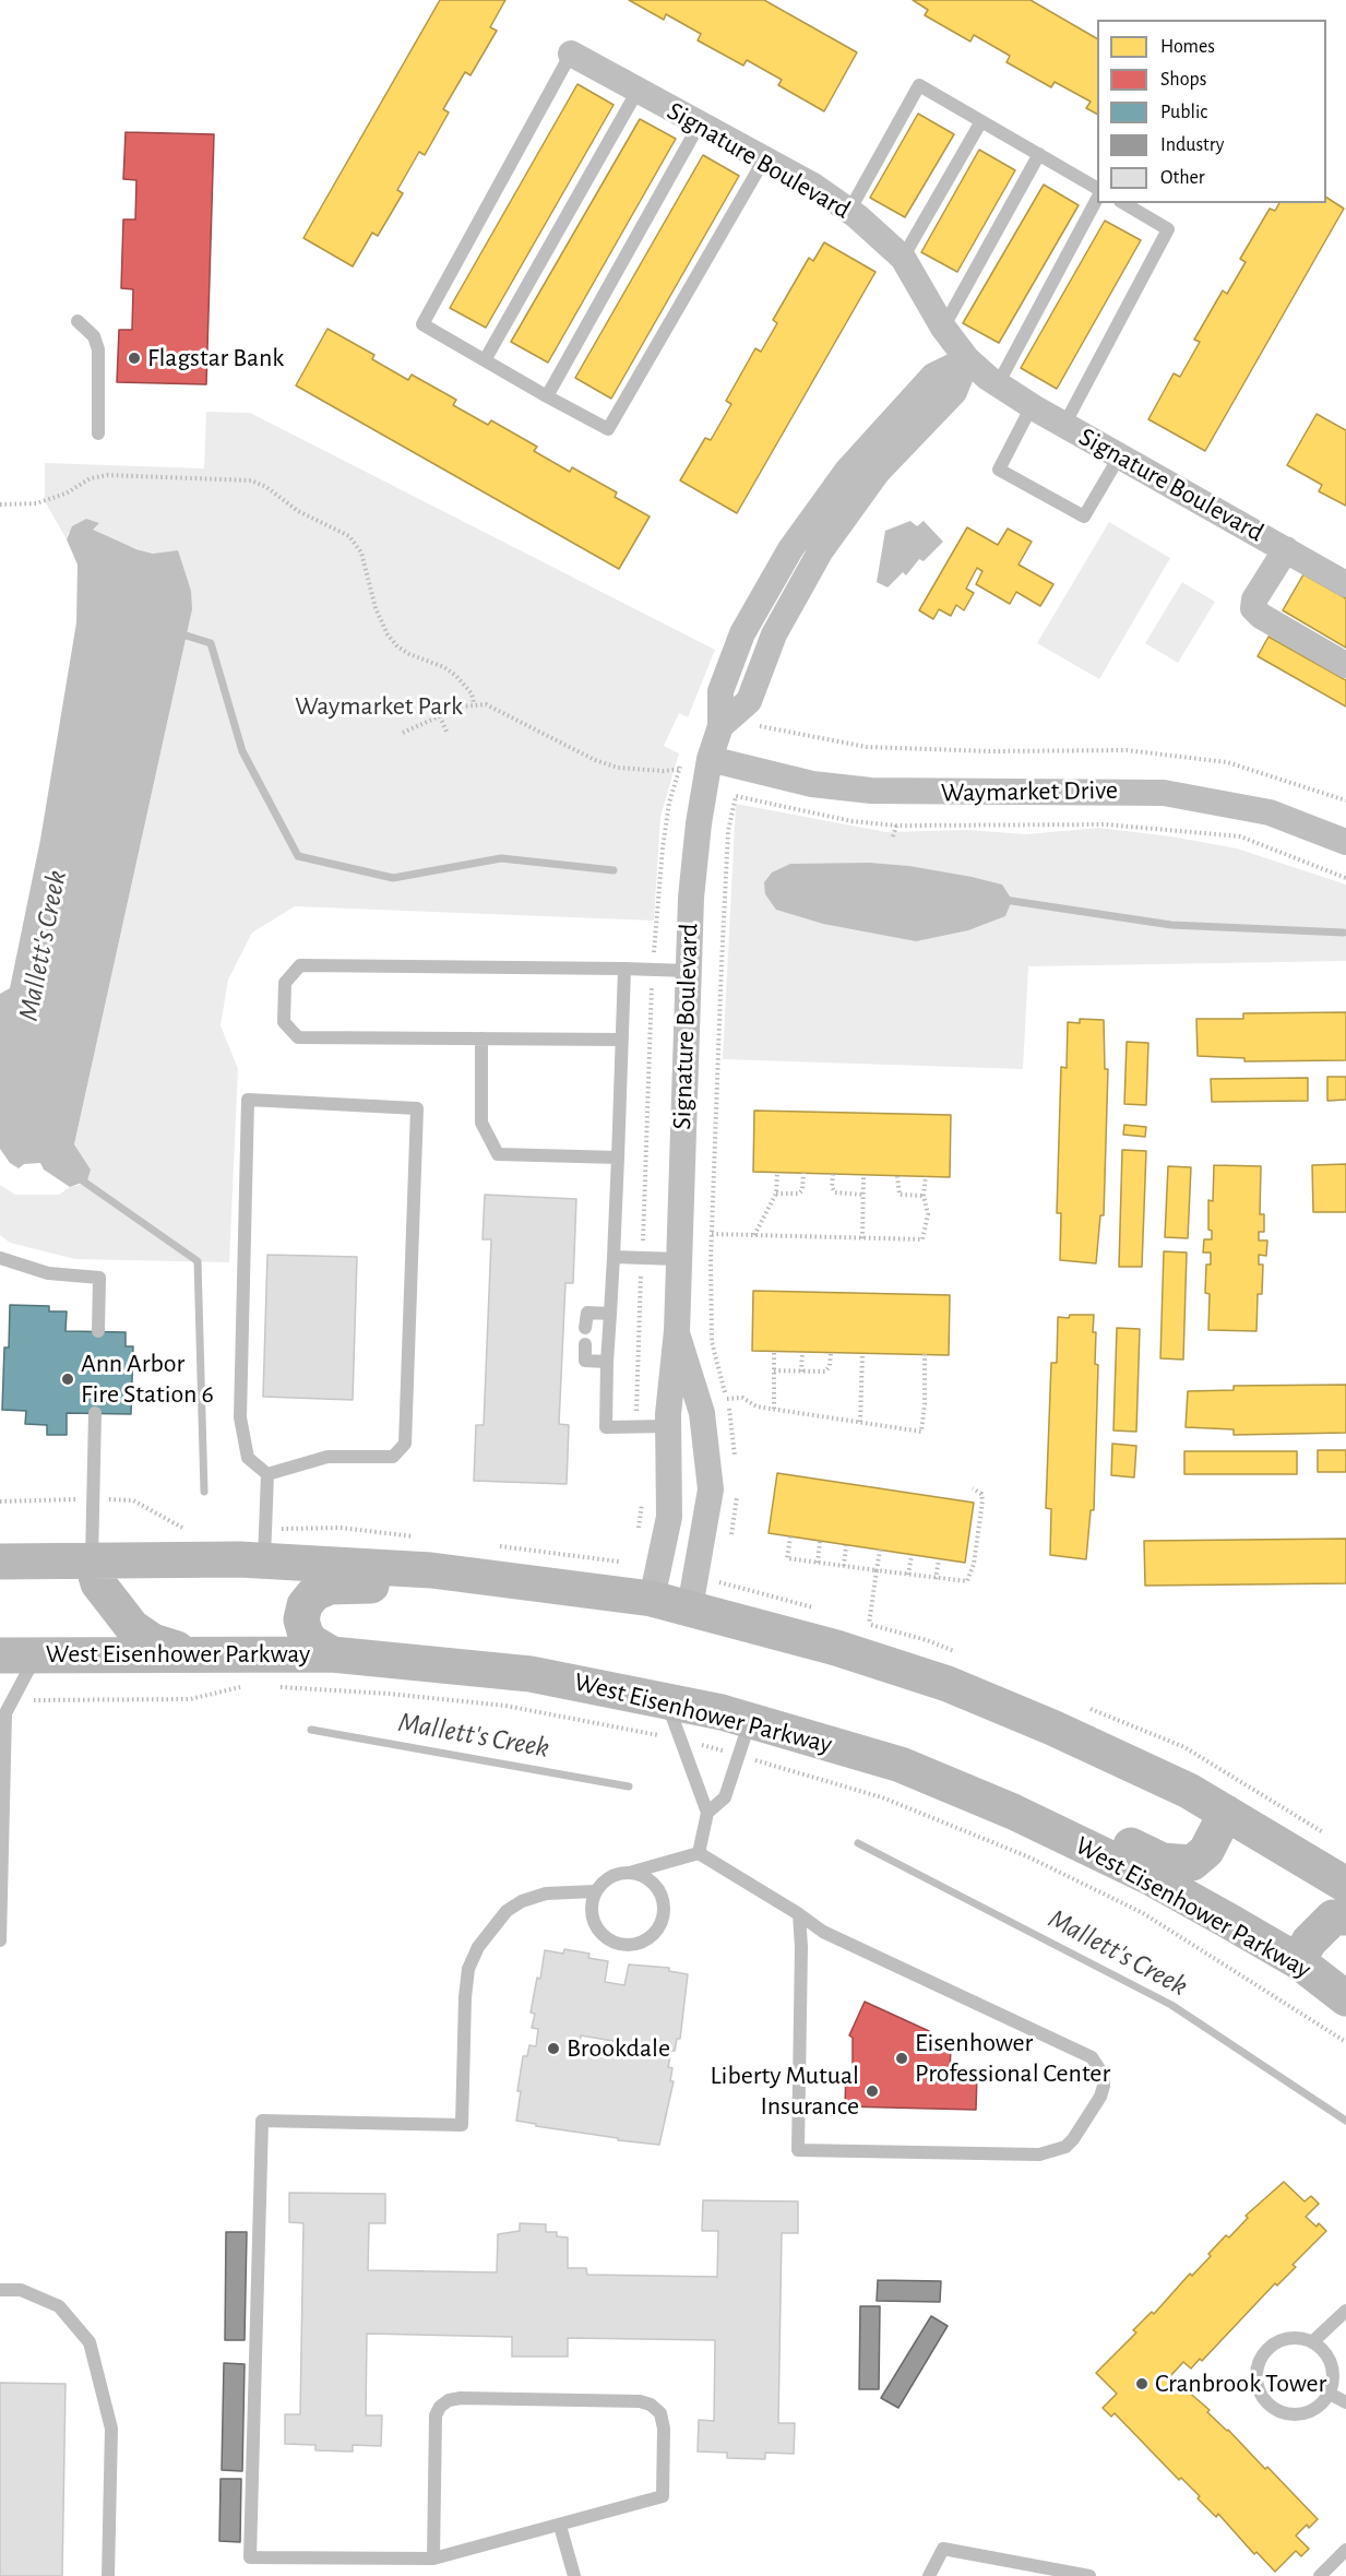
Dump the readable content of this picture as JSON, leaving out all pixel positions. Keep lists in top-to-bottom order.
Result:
{
  "streets": {
    "main road": ["West Eisenhower Parkway"],
    "street": ["Signature Boulevard", "Waymarket Drive"]
  },
  "crossings": [
    ["Signature Boulevard", "Waymarket Drive"]
  ],
  "water": ["Mallett's Creek"],
  "parks": ["Waymarket Park"],
  "places": [
    "Flagstar Bank",
    "Ann Arbor Fire Station 6",
    "Brookdale",
    "Eisenhower Professional Center",
    "Liberty Mutual Insurance",
    "Cranbrook Tower"
  ],
  "legend": [
    "Homes",
    "Shops",
    "Public",
    "Industry",
    "Other"
  ]
}
